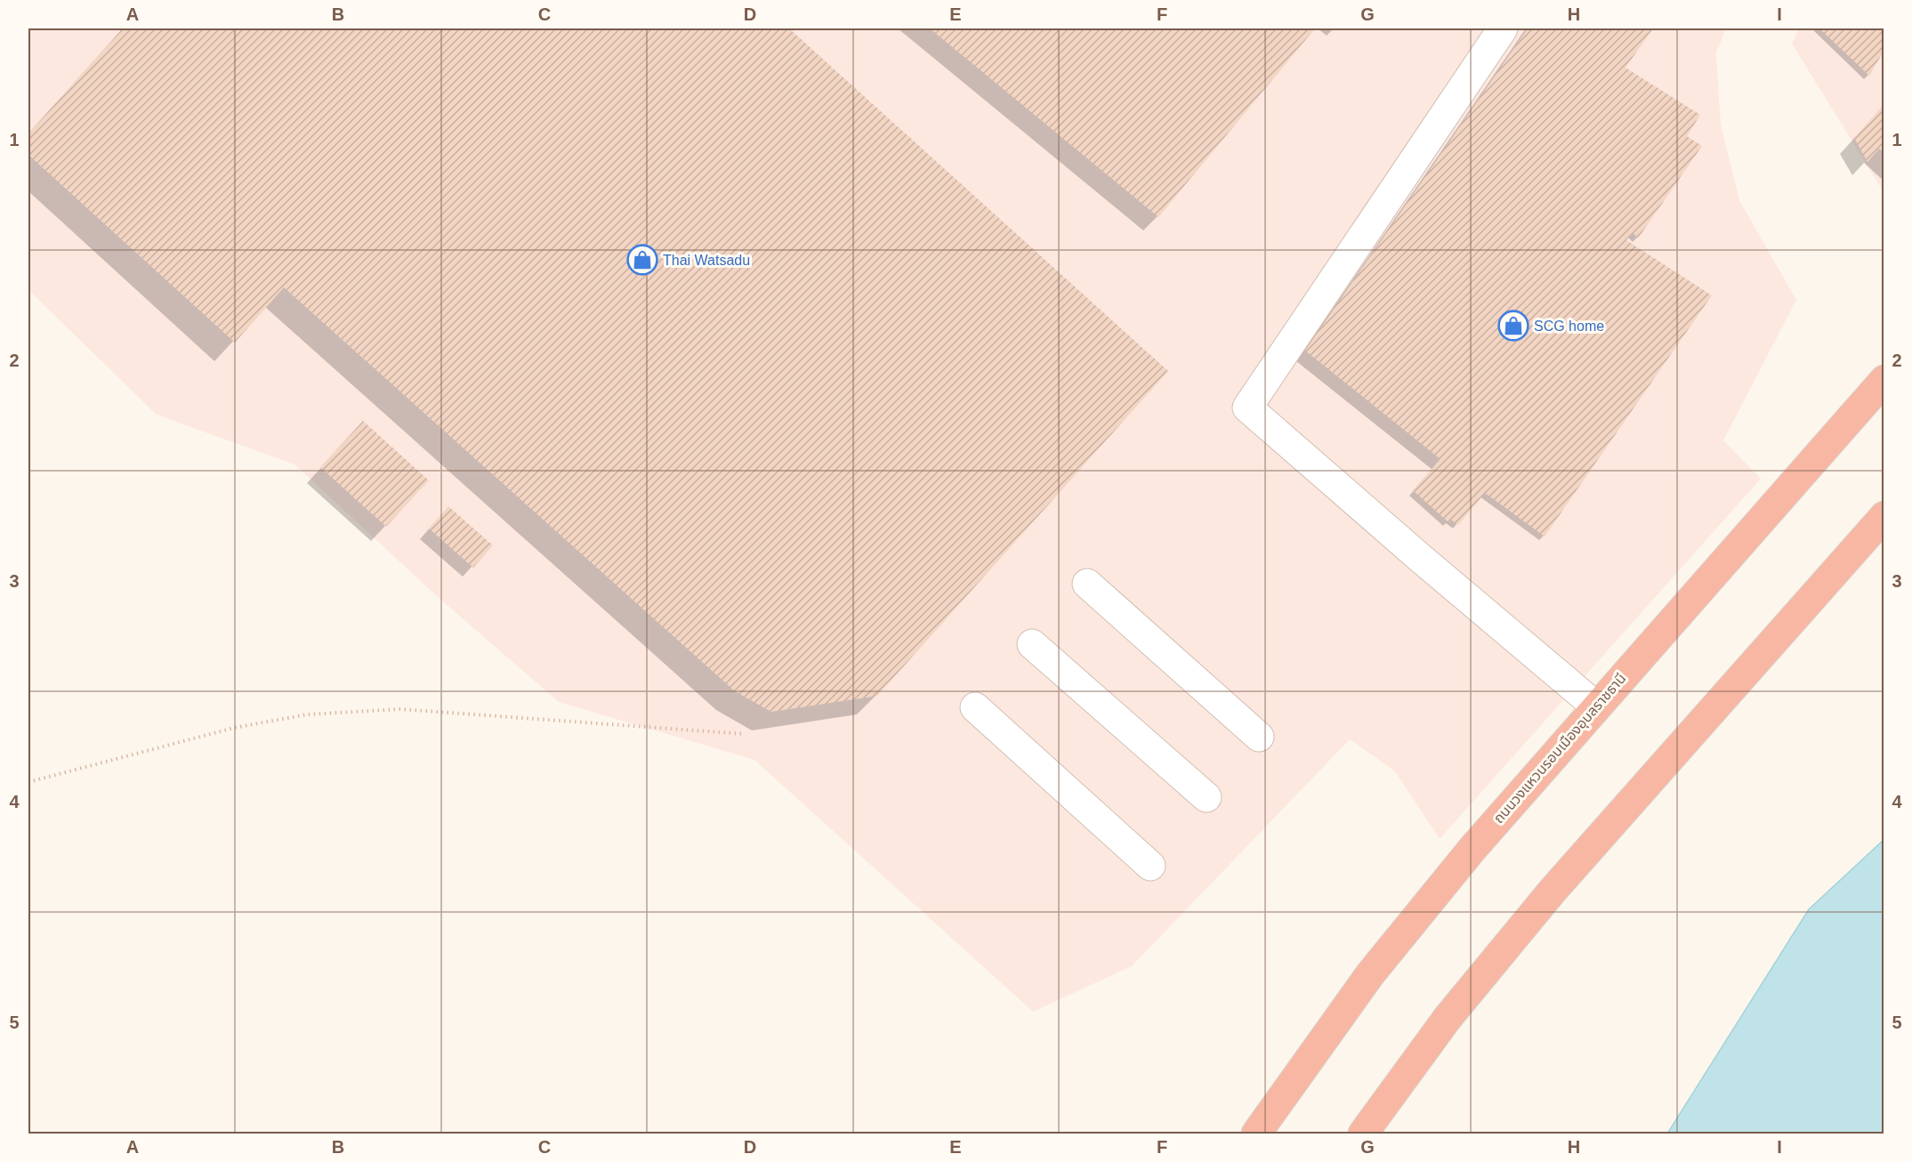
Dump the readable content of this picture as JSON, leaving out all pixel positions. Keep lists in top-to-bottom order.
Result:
{
  "streets": {
    "highway": ["ถนนวงแหวนรอบเมืองอุบลราชธานี"]
  },
  "places": {
    "shop": ["Thai Watsadu", "SCG home"]
  },
  "grid": {
    "columns": [
      "A",
      "B",
      "C",
      "D",
      "E",
      "F",
      "G",
      "H",
      "I"
    ],
    "rows": [
      "1",
      "2",
      "3",
      "4",
      "5"
    ]
  }
}
